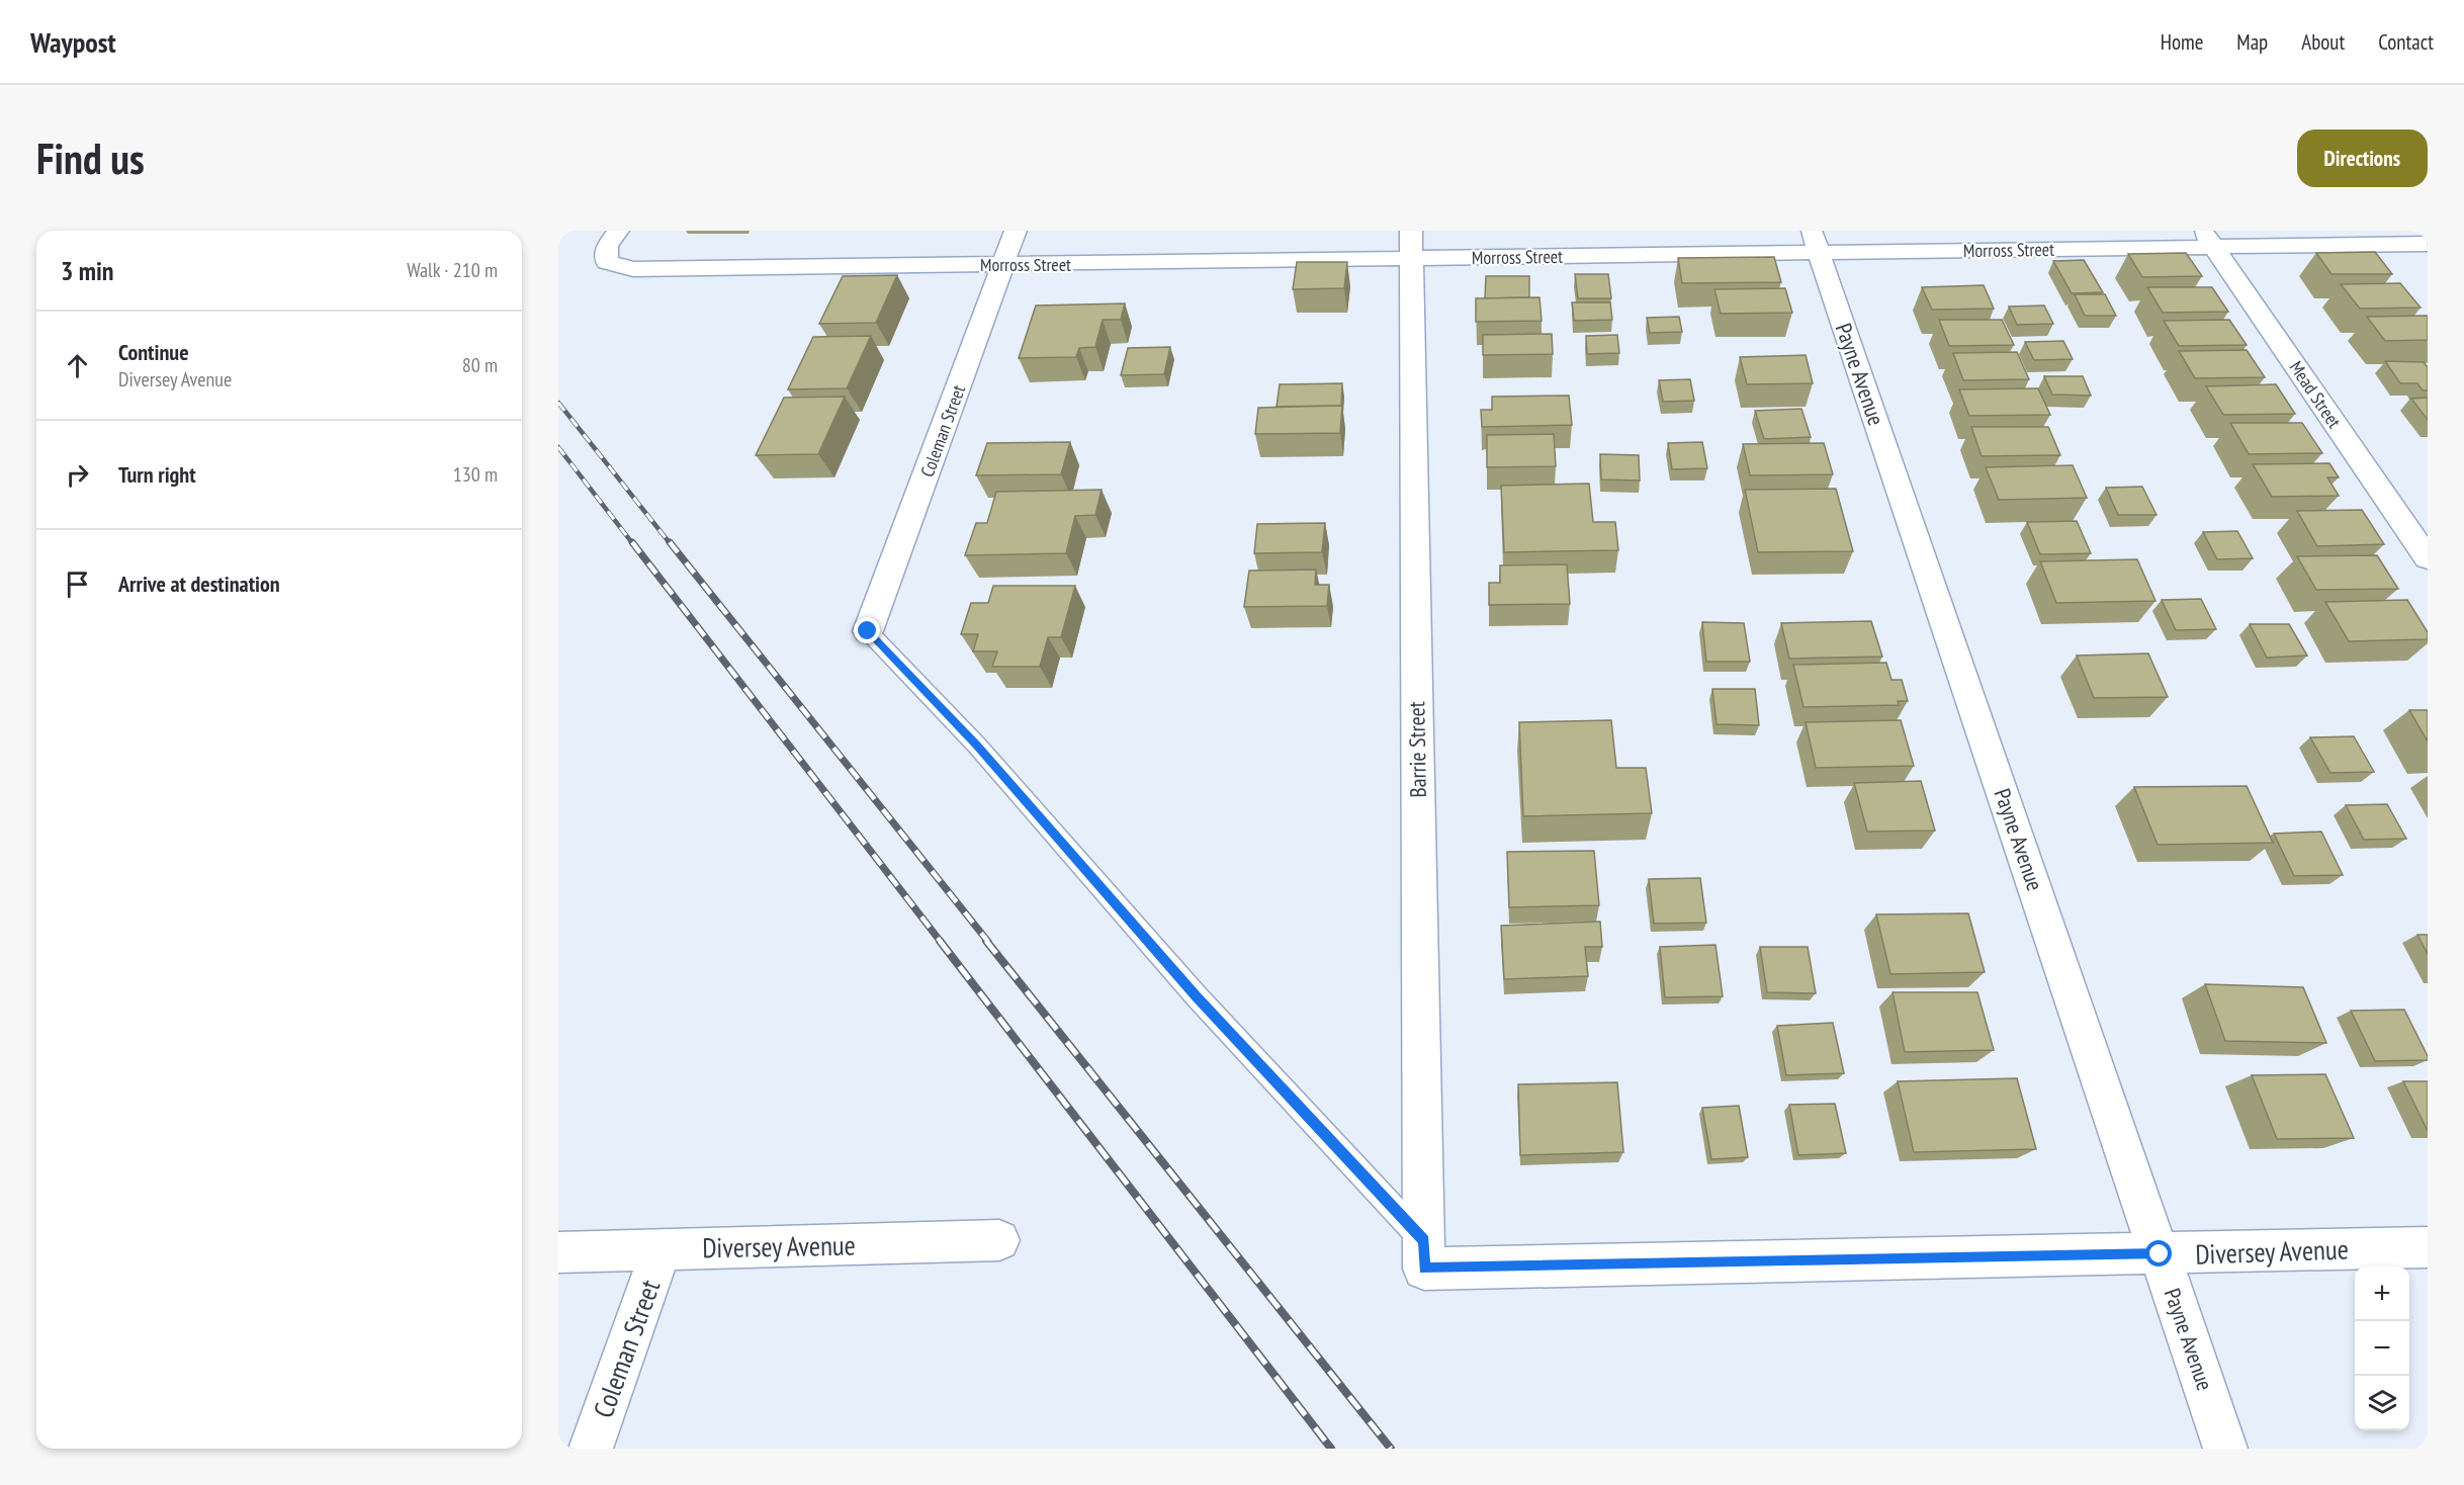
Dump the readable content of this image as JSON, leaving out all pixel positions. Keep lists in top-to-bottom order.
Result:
{
  "streets": {
    "street": [
      "Morross Street",
      "Payne Avenue",
      "Mead Street",
      "Coleman Street",
      "Barrie Street",
      "Diversey Avenue"
    ]
  },
  "crossings": [
    ["Morross Street", "Payne Avenue"],
    ["Morross Street", "Mead Street"],
    ["Morross Street", "Coleman Street"],
    ["Morross Street", "Barrie Street"],
    ["Payne Avenue", "Diversey Avenue"],
    ["Coleman Street", "Diversey Avenue"],
    ["Barrie Street", "Diversey Avenue"]
  ],
  "page": {
    "header": "Waypost",
    "nav": [
      "Home",
      "Map",
      "About",
      "Contact"
    ],
    "buttons": "Directions",
    "title": "Find us",
    "heading": ["3 min", "Walk · 210 m"],
    "list": [
      ["Continue", "Diversey Avenue", "80 m"],
      ["Turn right", "130 m"],
      "Arrive at destination"
    ],
    "map_buttons": ["+", "−"]
  }
}
